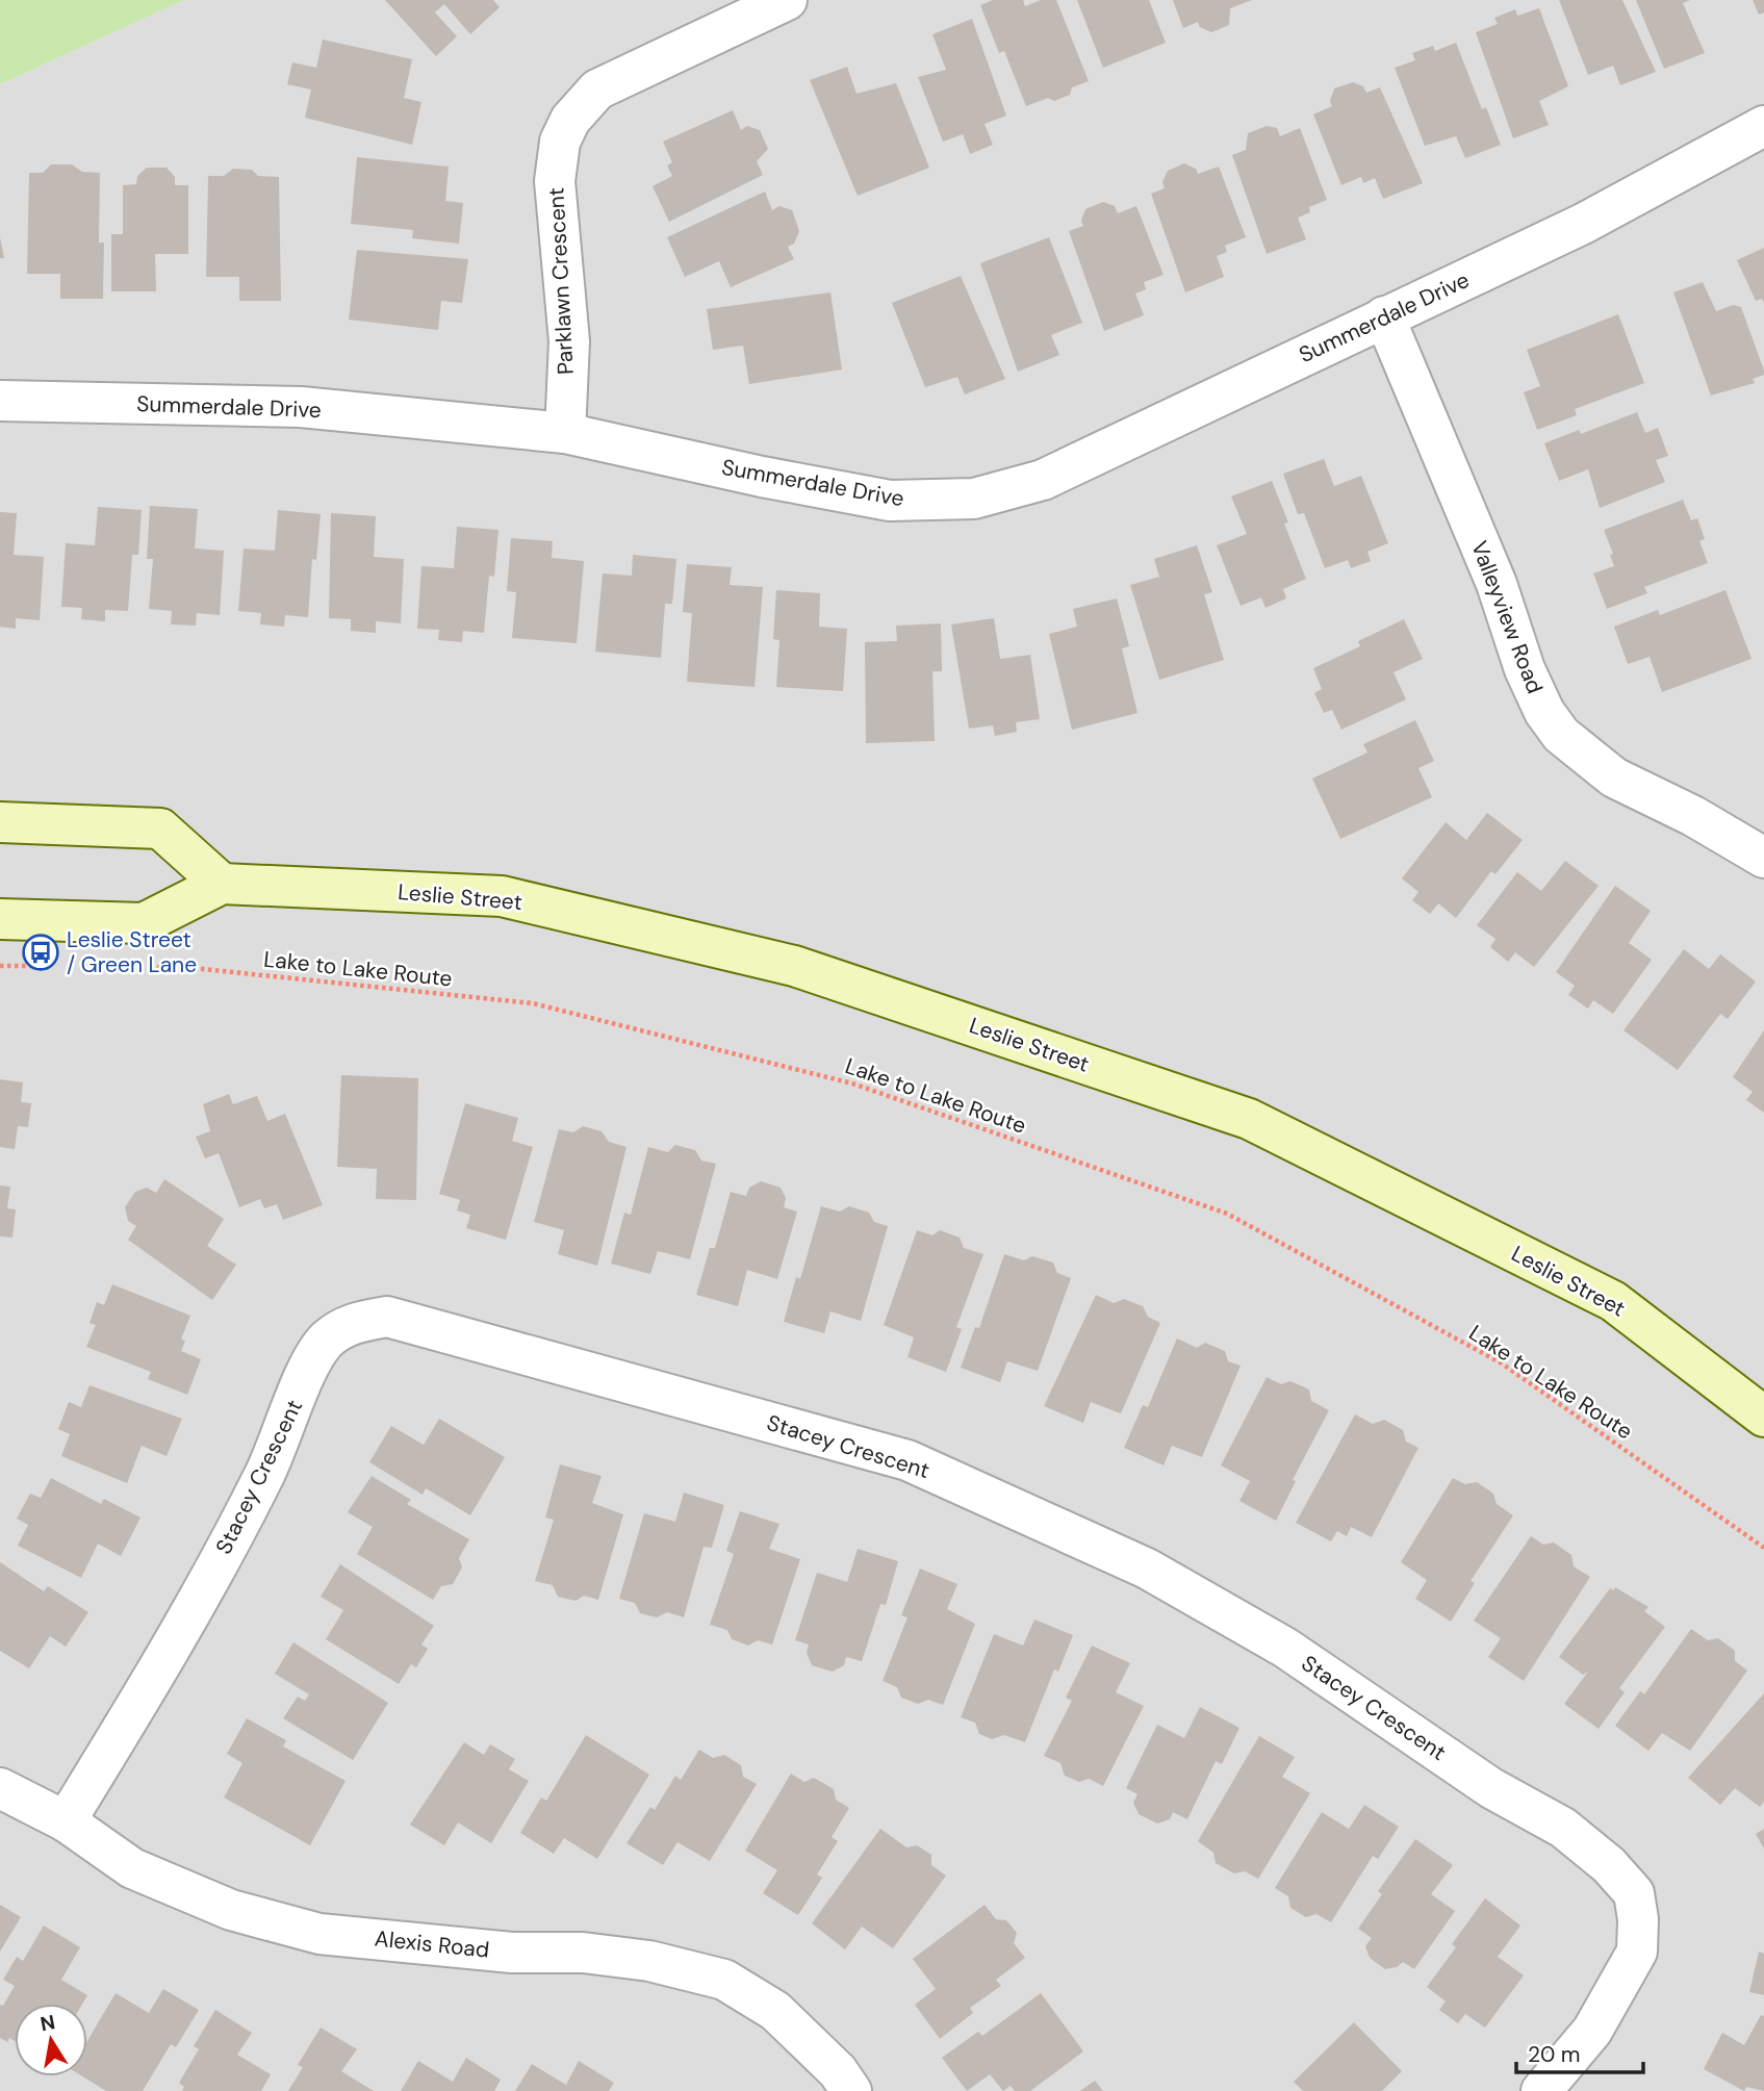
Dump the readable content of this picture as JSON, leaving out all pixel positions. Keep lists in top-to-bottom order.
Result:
{
  "streets": {
    "main road": ["Leslie Street"],
    "street": [
      "Parklawn Crescent",
      "Summerdale Drive",
      "Valleyview Road",
      "Stacey Crescent",
      "Alexis Road"
    ],
    "path": ["Lake to Lake Route"]
  },
  "crossings": [
    ["Parklawn Crescent", "Summerdale Drive"],
    ["Summerdale Drive", "Valleyview Road"],
    ["Stacey Crescent", "Alexis Road"]
  ],
  "places": {
    "bus stop": ["Leslie Street / Green Lane"]
  },
  "scale_bar": "20 m",
  "north": "top"
}
